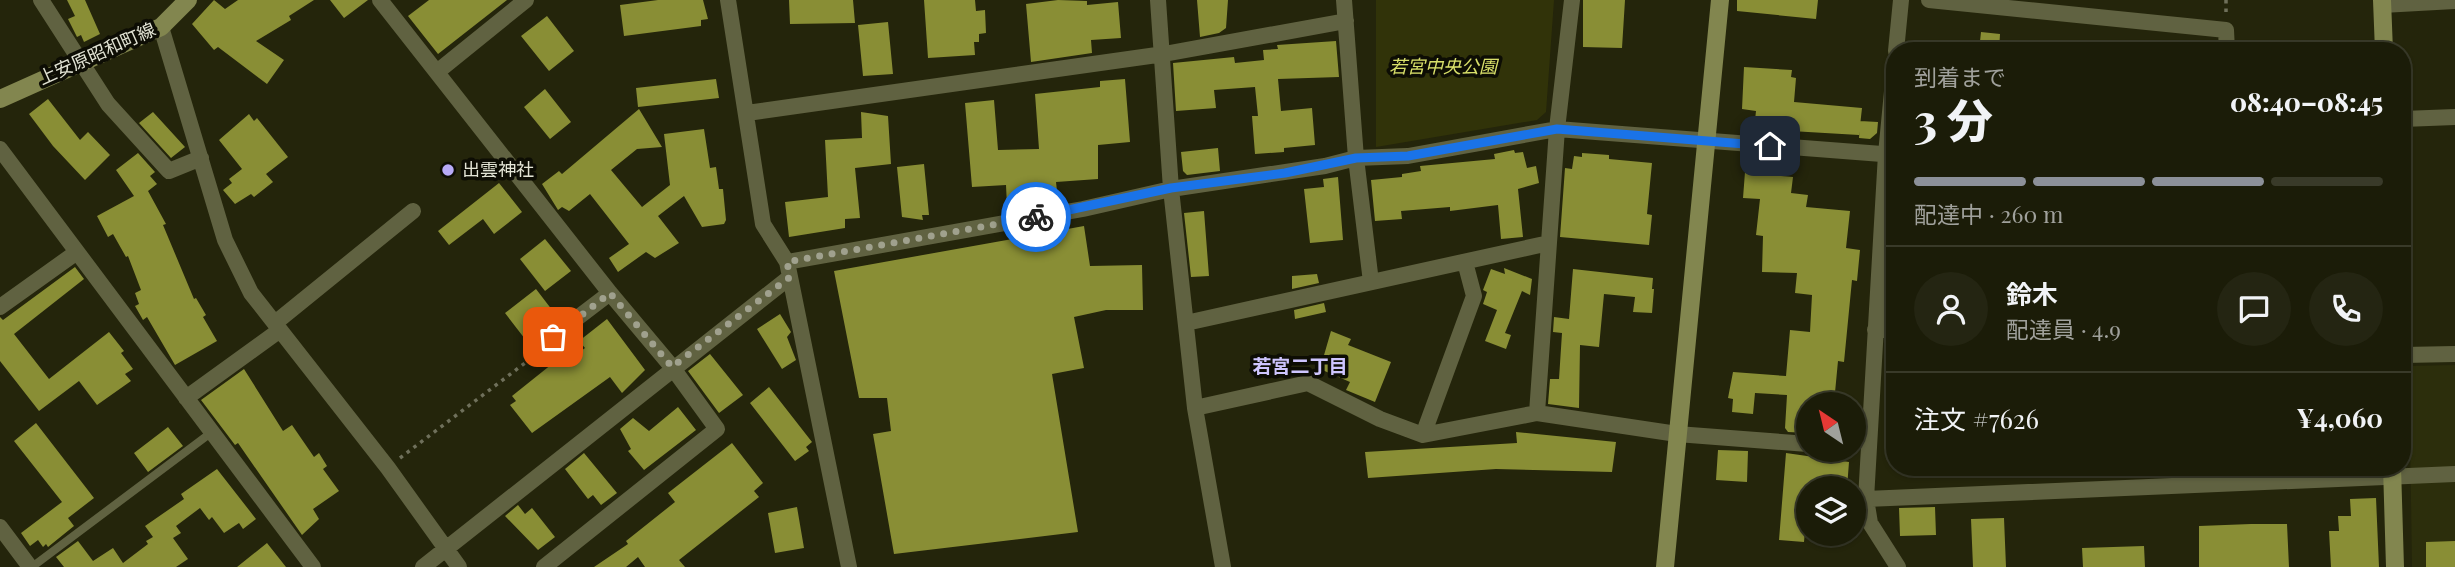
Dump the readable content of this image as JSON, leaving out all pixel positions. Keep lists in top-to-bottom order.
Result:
{
  "streets": {
    "street": ["上安原昭和町線"]
  },
  "districts": ["若宮二丁目"],
  "parks": ["若宮中央公園"],
  "places": ["出雲神社"],
  "north": "top left",
  "page": {
    "heading": ["3 分", "到着まで", "08:40–08:45"],
    "panel": [
      "鈴木",
      "配達員 · 4.9",
      "注文 #7626",
      "¥4,060"
    ],
    "bar": "配達中 · 260 m"
  }
}
